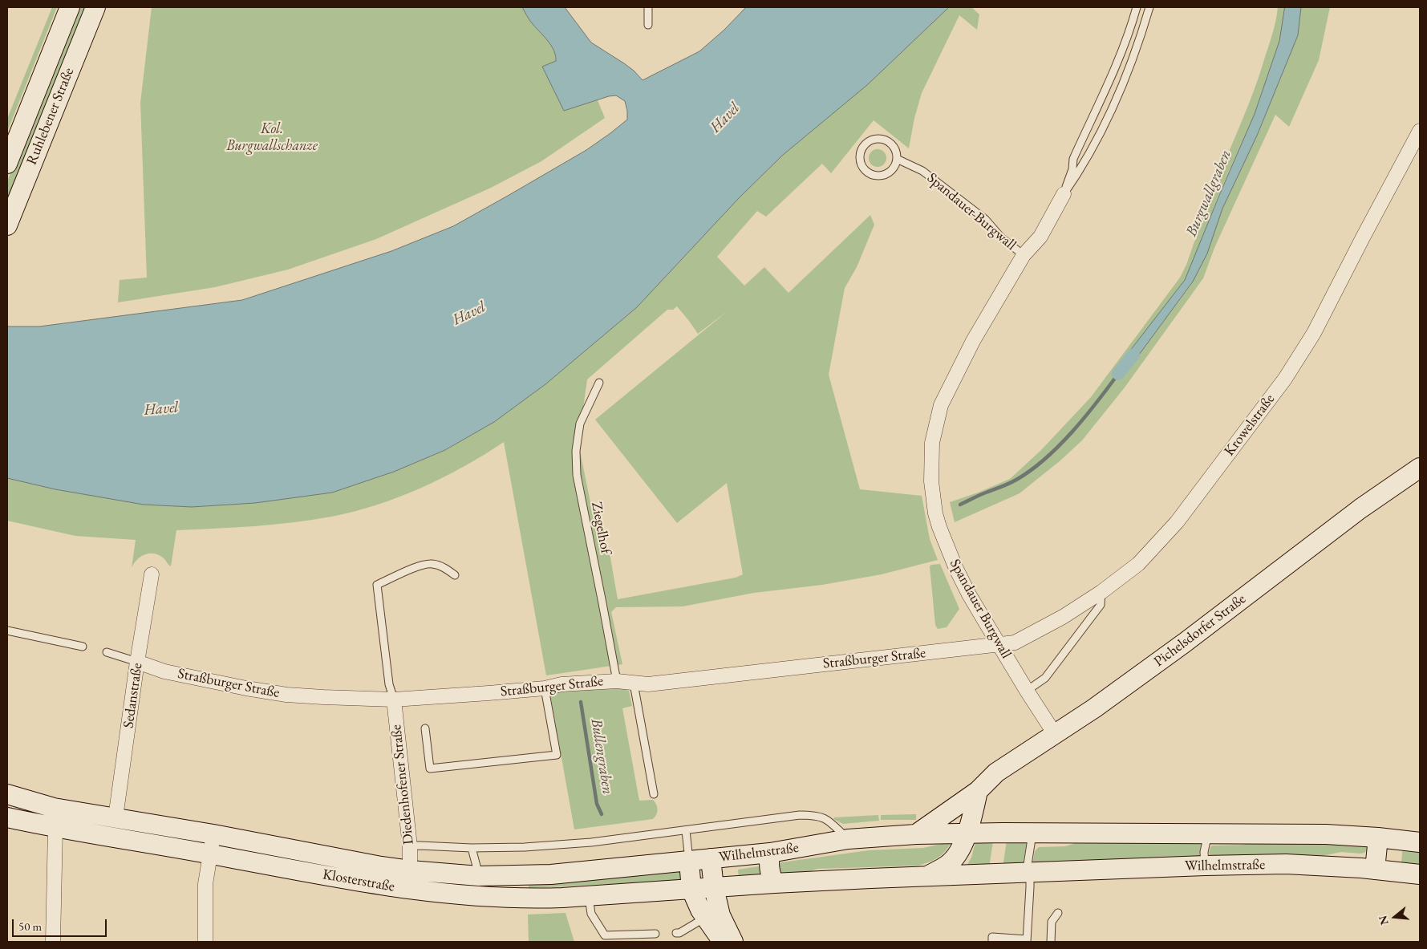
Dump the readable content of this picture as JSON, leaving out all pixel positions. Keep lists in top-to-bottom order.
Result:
{
  "streets": {
    "main road": [
      "Ruhlebener Straße",
      "Pichelsdorfer Straße",
      "Wilhelmstraße",
      "Klosterstraße"
    ],
    "street": [
      "Spandauer Burgwall",
      "Krowelstraße",
      "Straßburger Straße",
      "Sedanstraße",
      "Diedenhofener Straße"
    ],
    "lane": ["Ziegelhof"]
  },
  "crossings": [
    ["Spandauer Burgwall", "Krowelstraße"],
    ["Spandauer Burgwall", "Pichelsdorfer Straße"],
    ["Spandauer Burgwall", "Straßburger Straße"],
    ["Krowelstraße", "Straßburger Straße"],
    ["Ziegelhof", "Straßburger Straße"],
    ["Pichelsdorfer Straße", "Wilhelmstraße"],
    ["Straßburger Straße", "Sedanstraße"],
    ["Straßburger Straße", "Diedenhofener Straße"],
    ["Sedanstraße", "Klosterstraße"],
    ["Diedenhofener Straße", "Klosterstraße"],
    ["Wilhelmstraße", "Klosterstraße"]
  ],
  "water": ["Havel", "Burgwallgraben", "Bullengraben"],
  "parks": ["Kol. Burgwallschanze"],
  "scale_bar": "50 m",
  "north": "left"
}
